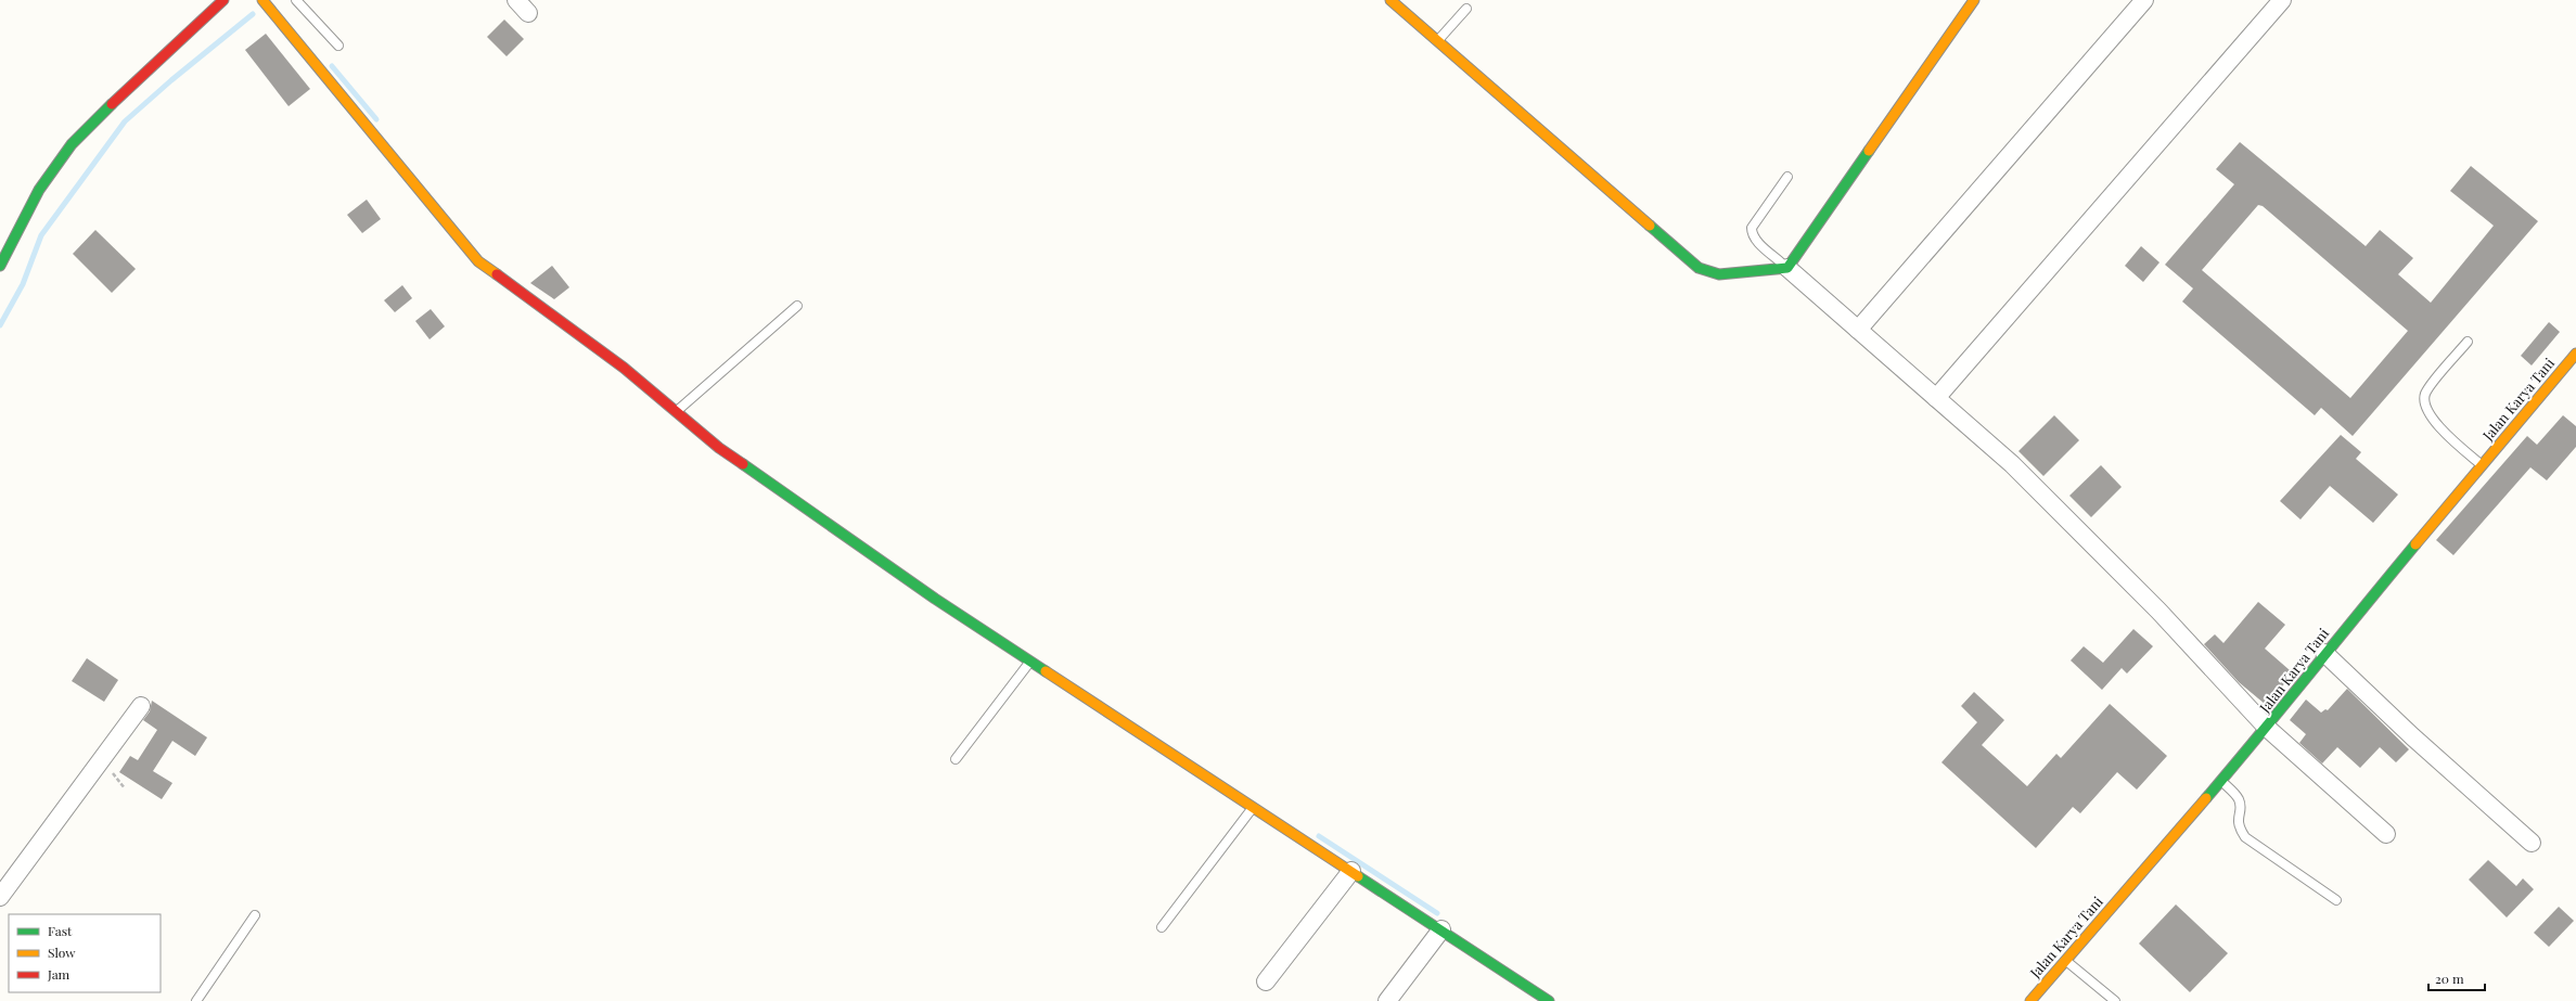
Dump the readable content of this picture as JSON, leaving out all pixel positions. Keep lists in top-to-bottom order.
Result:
{
  "streets": {
    "street": ["Jalan Karya Tani"]
  },
  "legend": ["Fast", "Slow", "Jam"],
  "scale_bar": "20 m"
}
